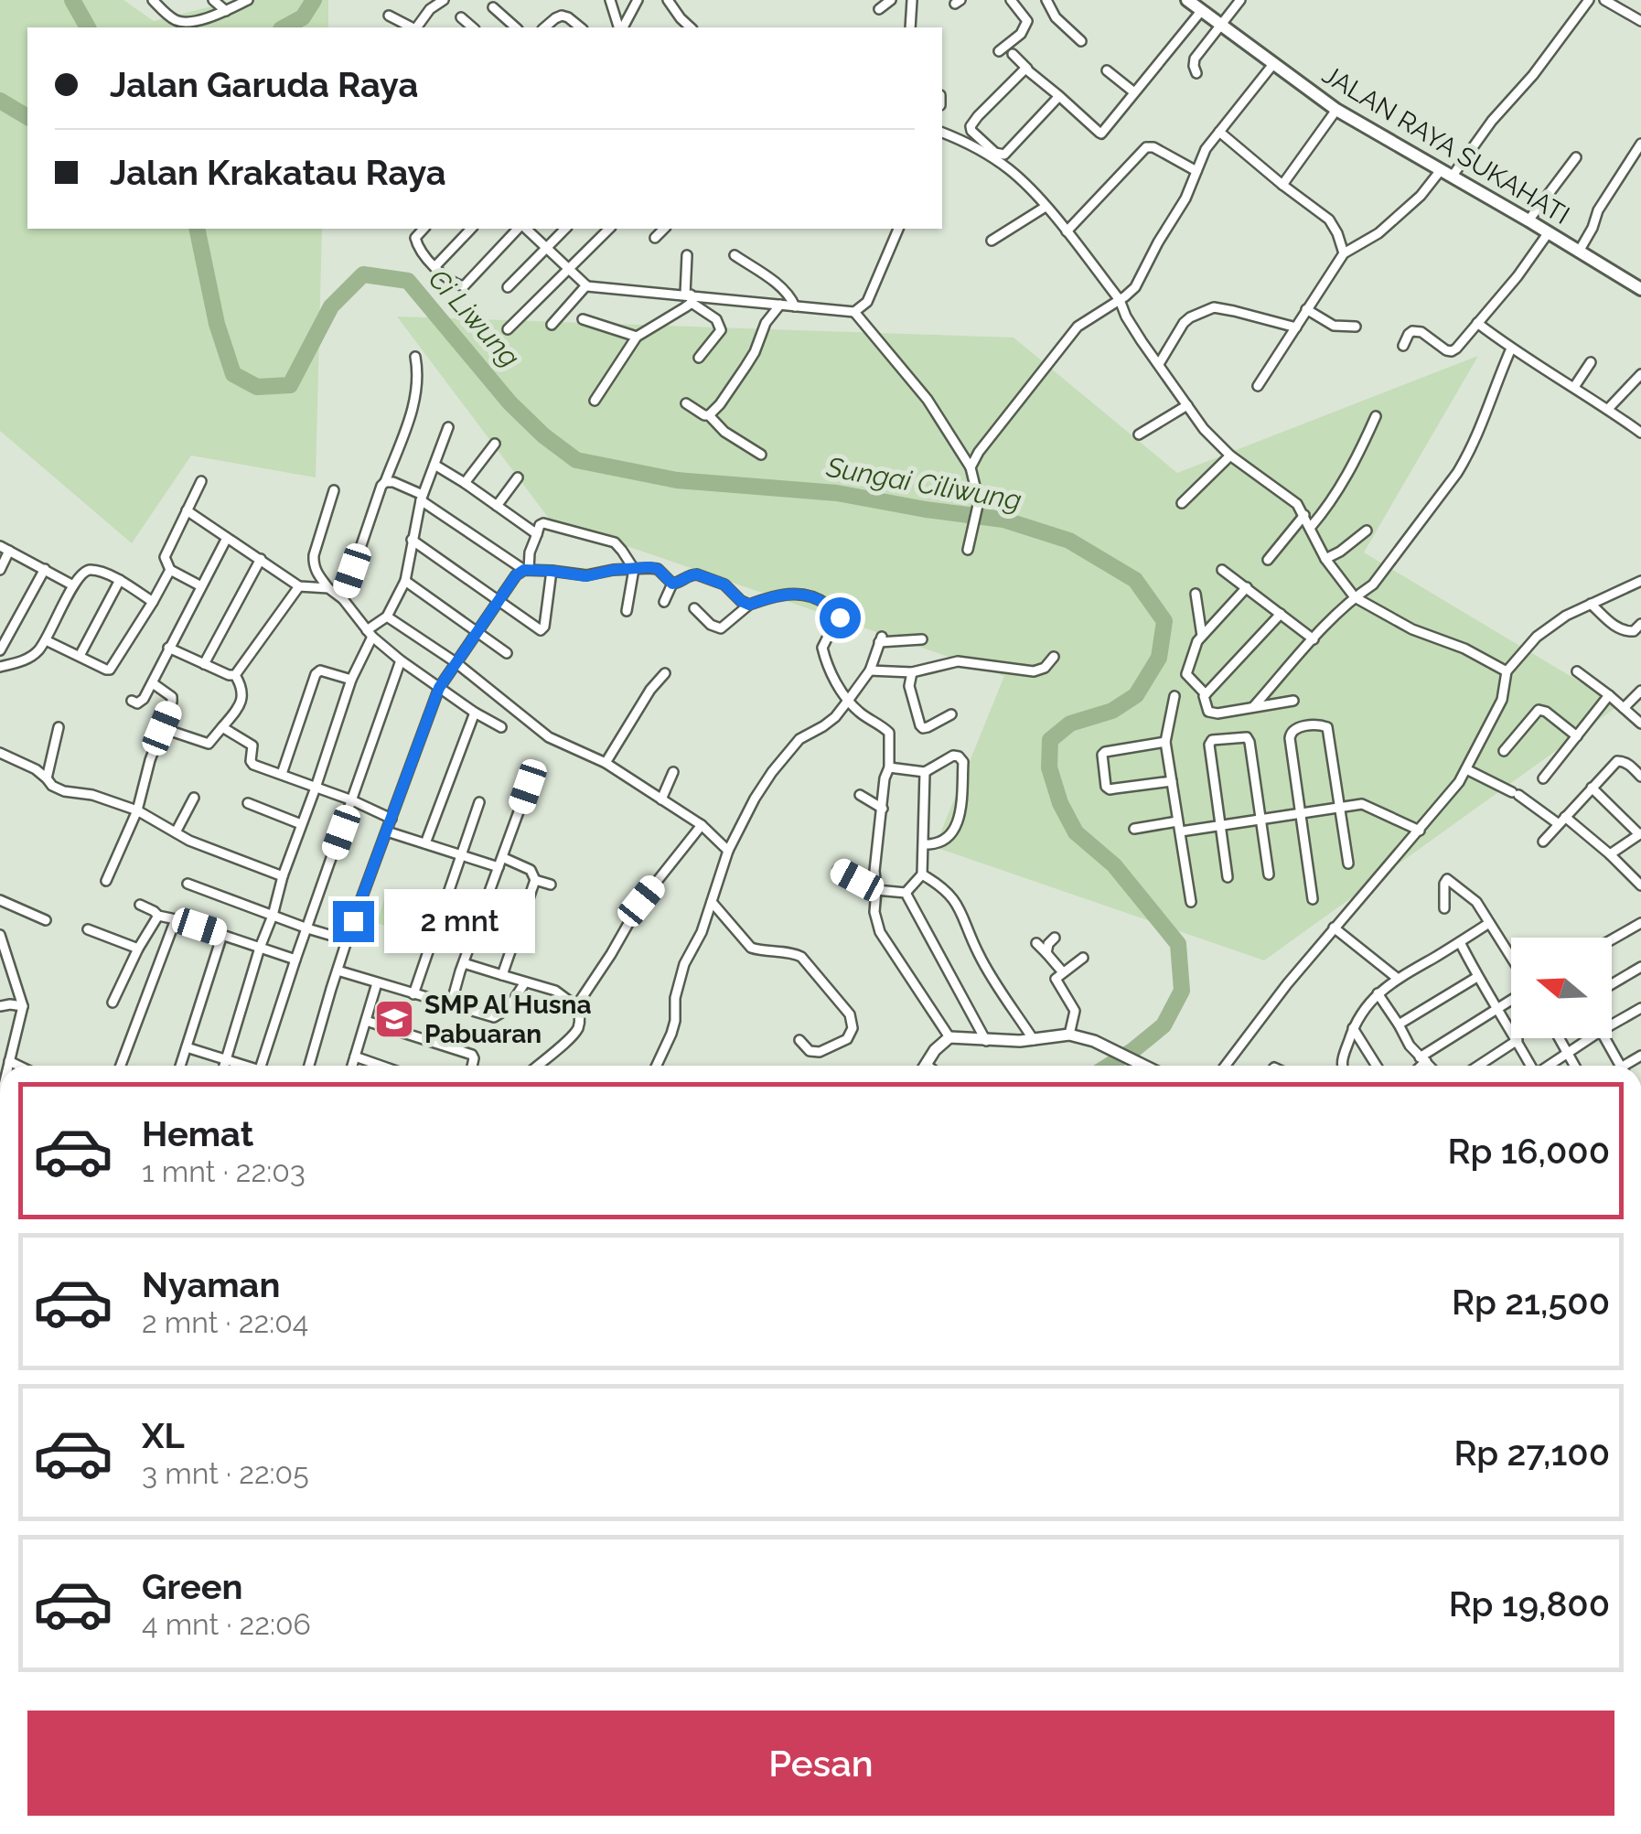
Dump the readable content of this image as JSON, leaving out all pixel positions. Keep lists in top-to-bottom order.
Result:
{
  "streets": {
    "main road": ["JALAN RAYA SUKAHATI"]
  },
  "water": ["Ci Liwung", "Sungai Ciliwung"],
  "places": {
    "school or university": ["SMP Al Husna Pabuaran"]
  },
  "north": "left",
  "page": {
    "banner": ["Jalan Garuda Raya", "Jalan Krakatau Raya"],
    "bubble": "2 mnt",
    "list": [
      {
        "name": "Hemat",
        "note": "1 mnt · 22:03",
        "value": "Rp 16,000"
      },
      {
        "name": "Nyaman",
        "note": "2 mnt · 22:04",
        "value": "Rp 21,500"
      },
      {
        "name": "XL",
        "note": "3 mnt · 22:05",
        "value": "Rp 27,100"
      },
      {
        "name": "Green",
        "note": "4 mnt · 22:06",
        "value": "Rp 19,800"
      }
    ],
    "buttons": "Pesan"
  }
}
